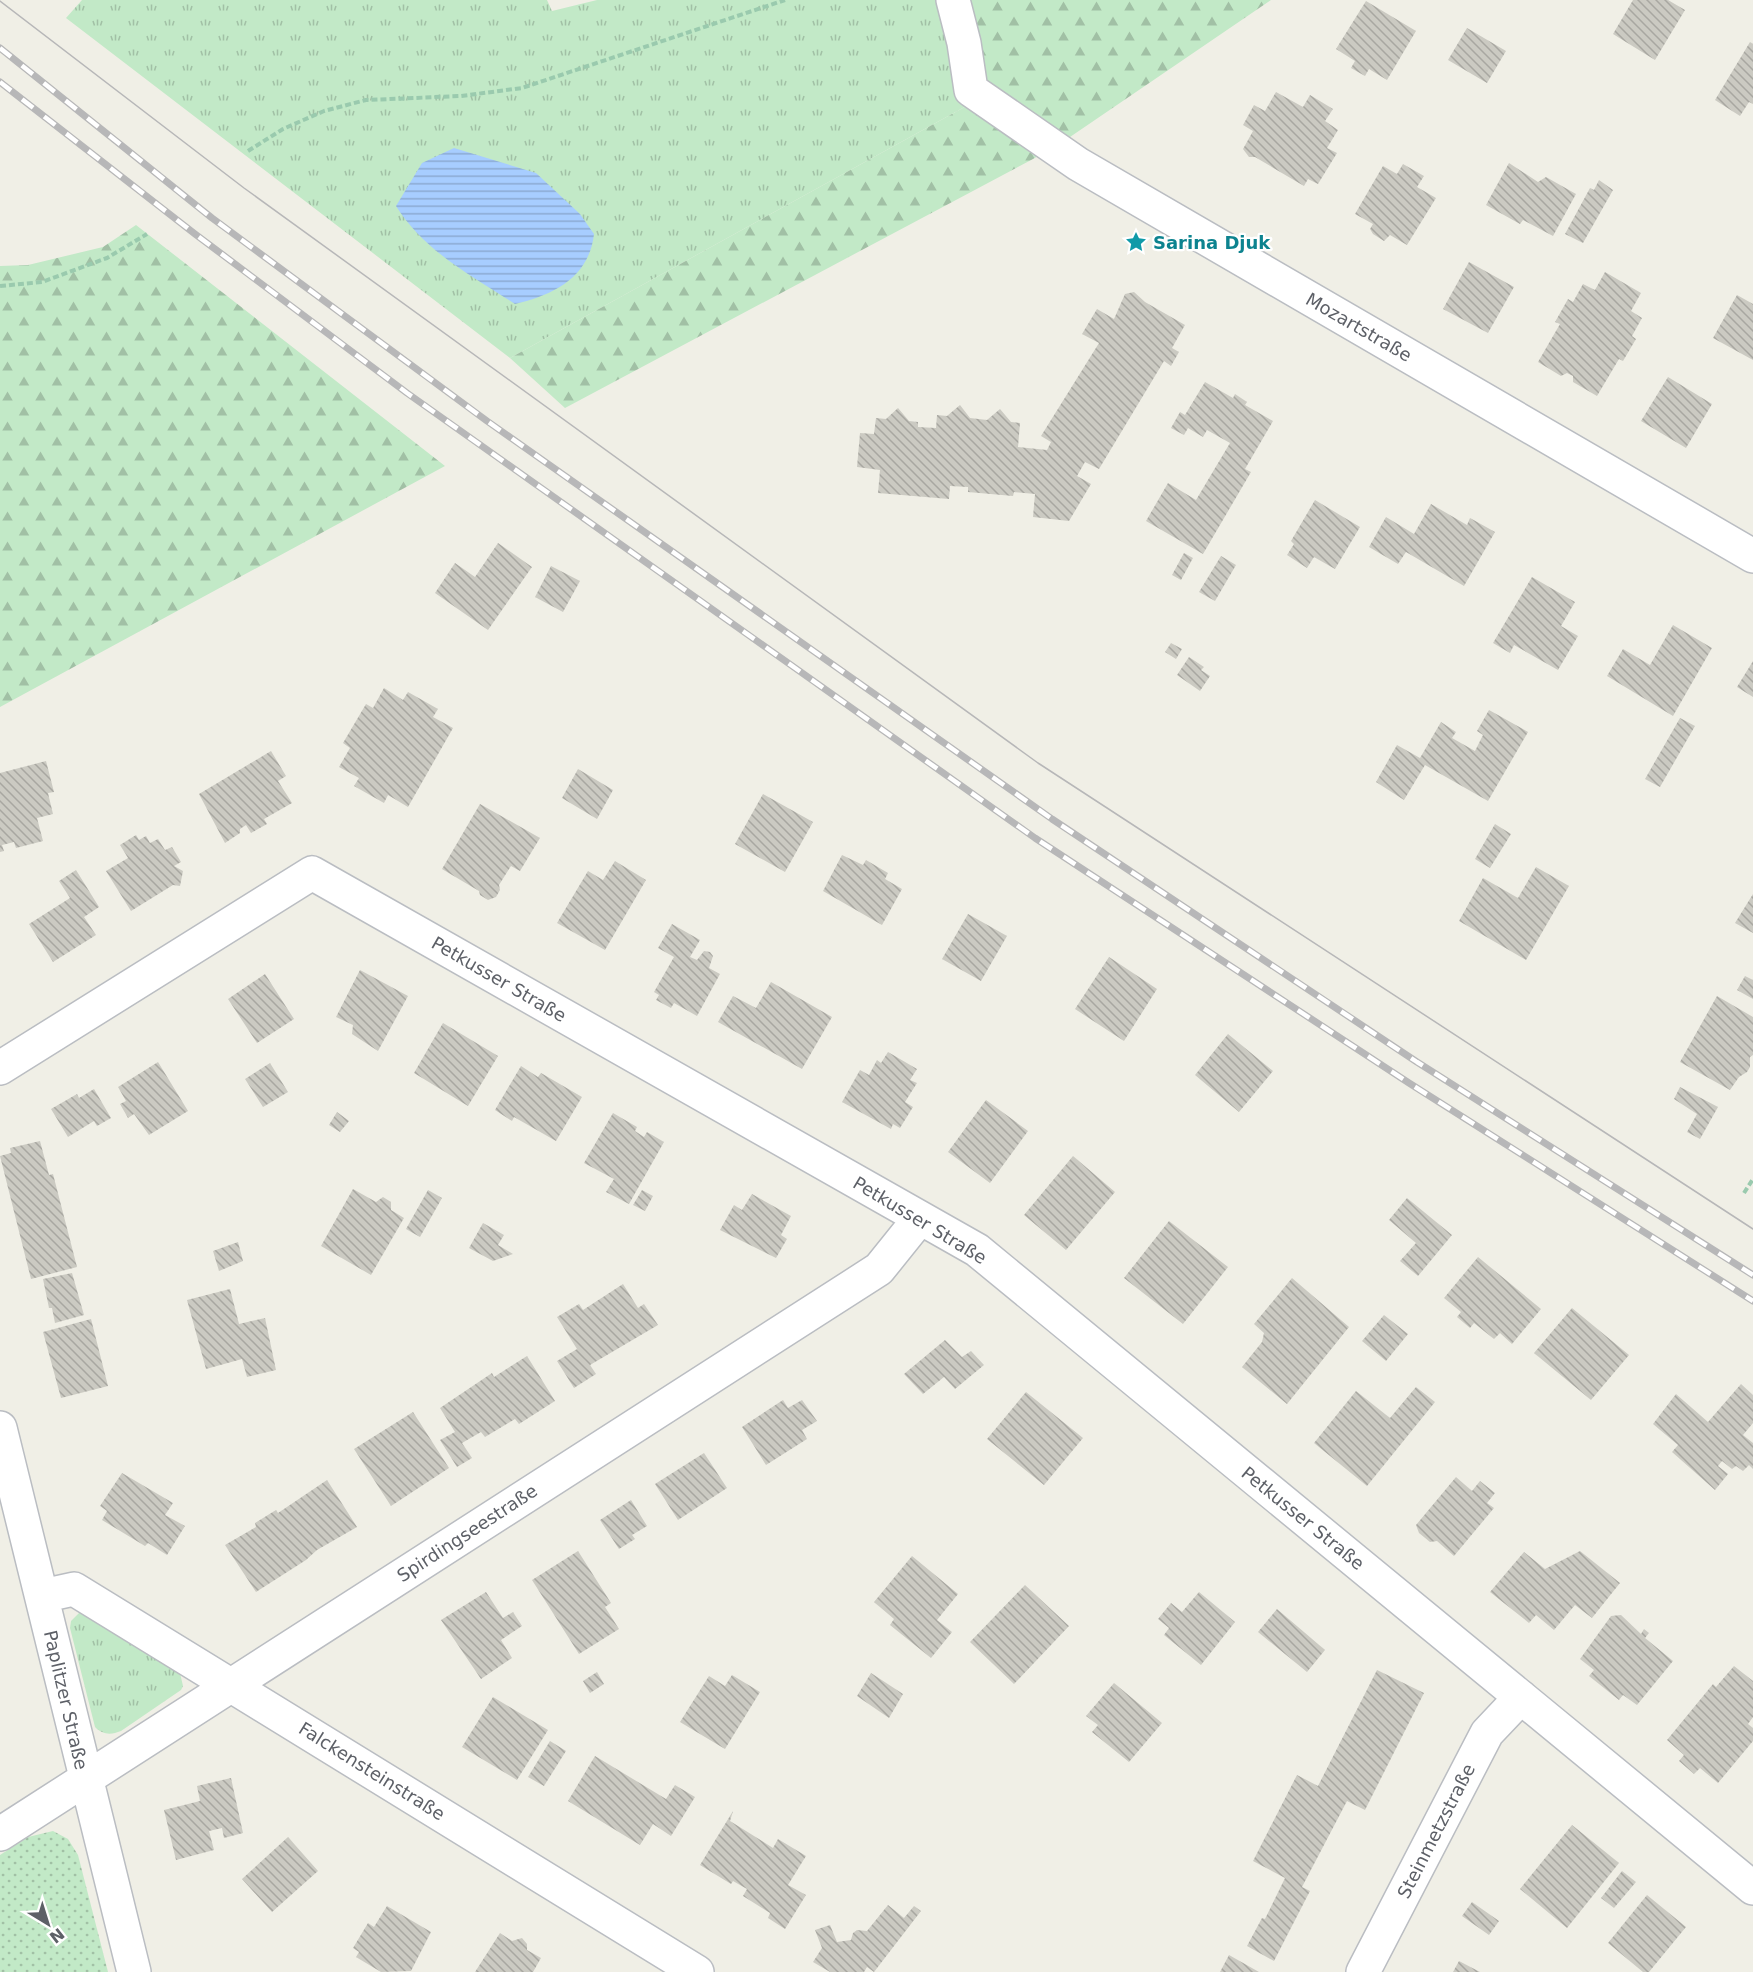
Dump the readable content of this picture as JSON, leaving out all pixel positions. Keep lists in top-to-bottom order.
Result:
{
  "streets": {
    "street": [
      "Mozartstraße",
      "Petkusser Straße",
      "Spirdingseestraße",
      "Paplitzer Straße",
      "Falckensteinstraße",
      "Steinmetzstraße"
    ]
  },
  "crossings": [
    ["Petkusser Straße", "Spirdingseestraße"],
    ["Petkusser Straße", "Steinmetzstraße"],
    ["Spirdingseestraße", "Paplitzer Straße"],
    ["Spirdingseestraße", "Falckensteinstraße"],
    ["Paplitzer Straße", "Falckensteinstraße"]
  ],
  "places": {
    "place": ["Sarina Djuk"]
  },
  "north": "bottom right"
}
